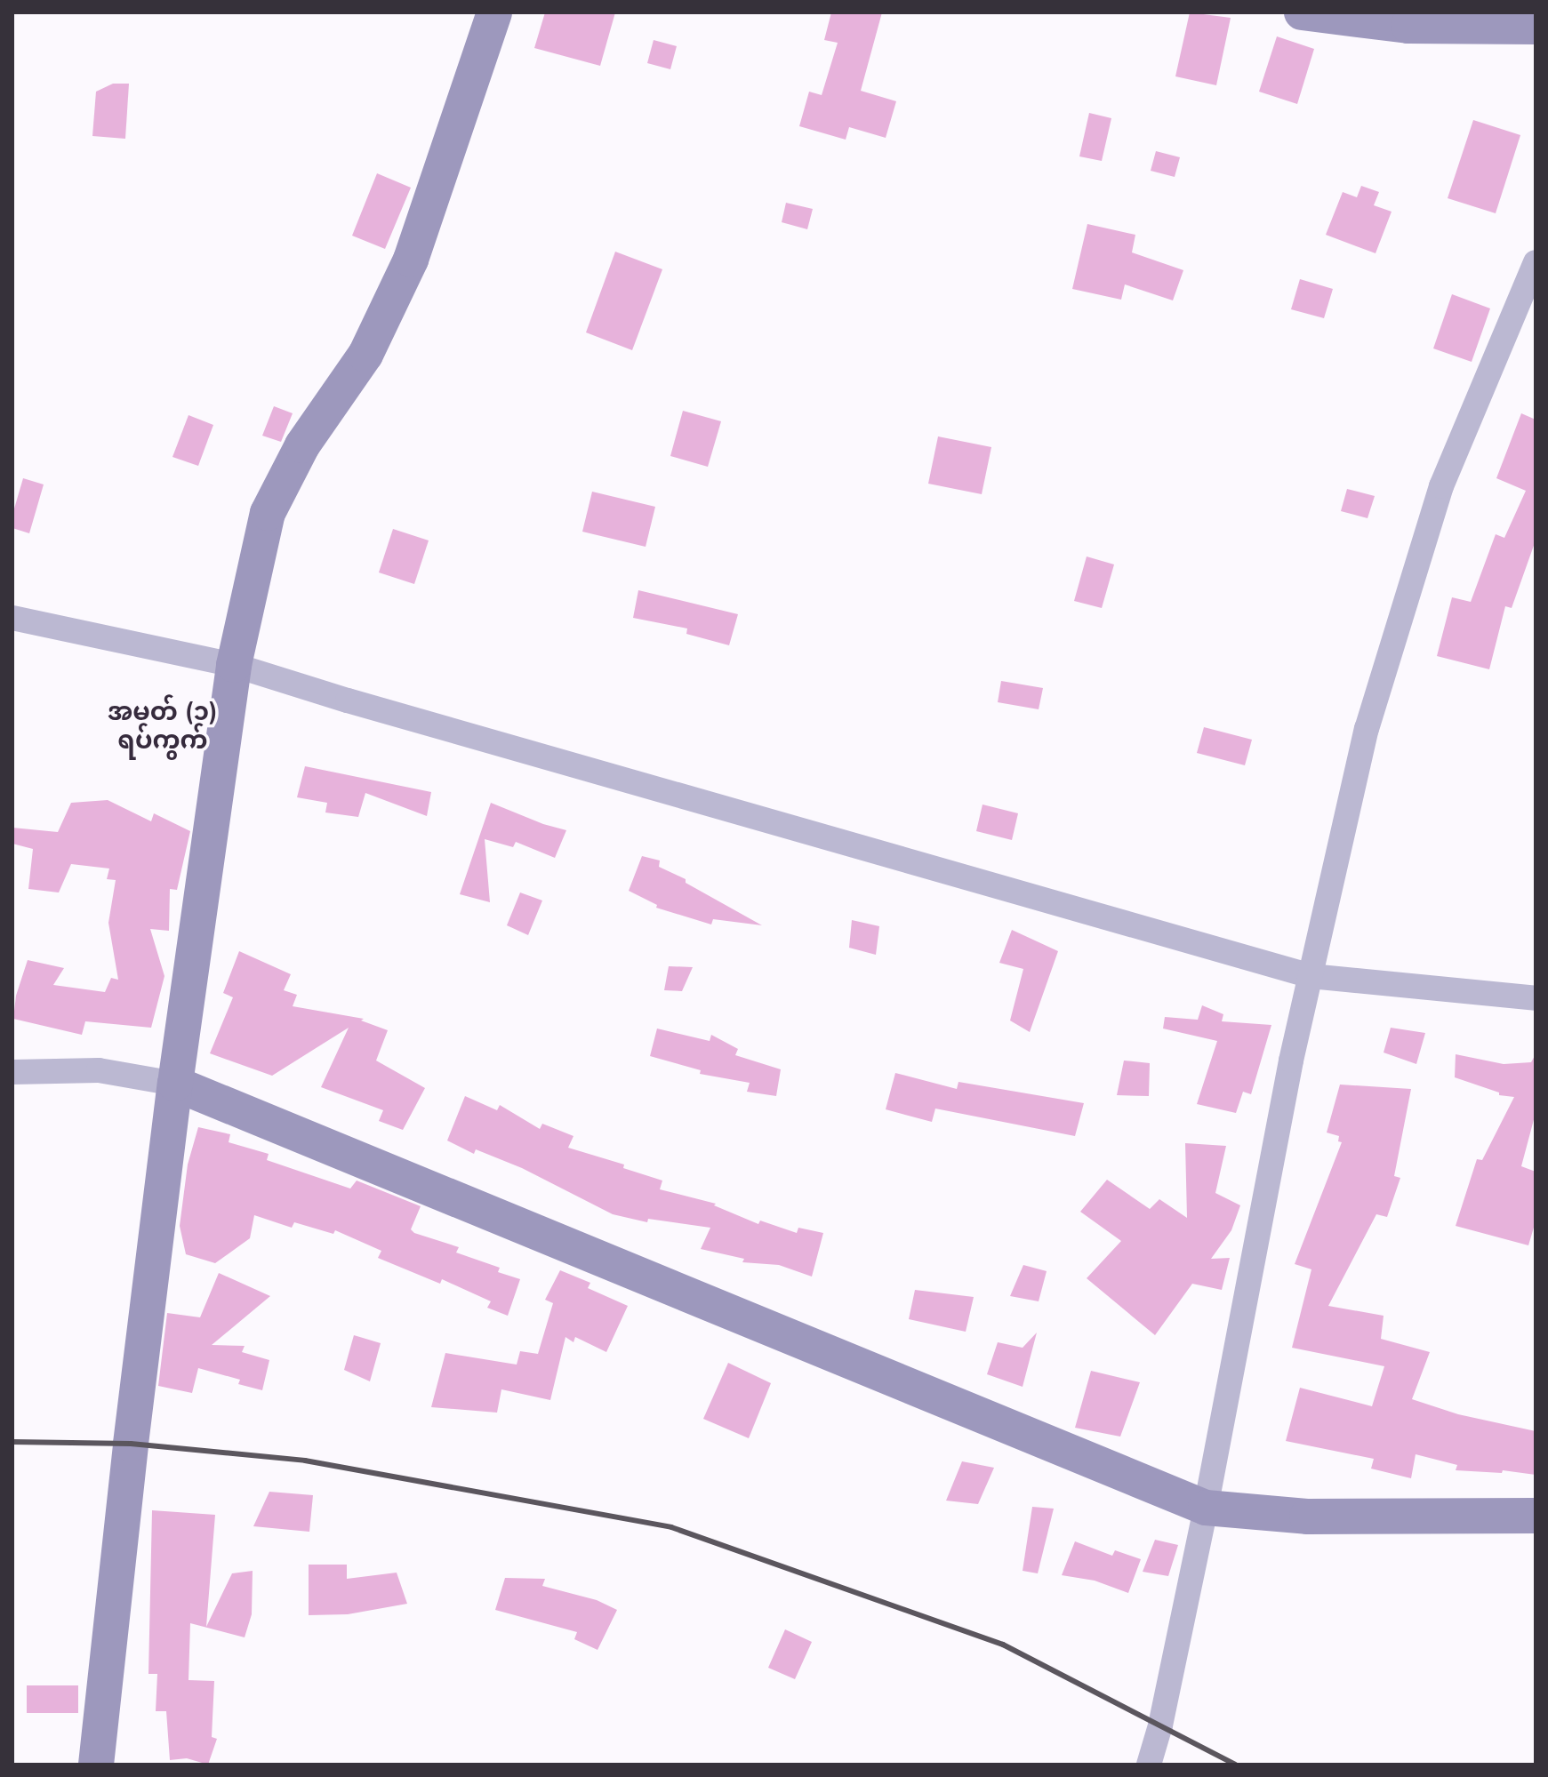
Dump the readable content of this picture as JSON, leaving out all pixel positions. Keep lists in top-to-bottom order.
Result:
{
  "districts": ["အမှတ် (၁) ရပ်ကွက်"]
}
